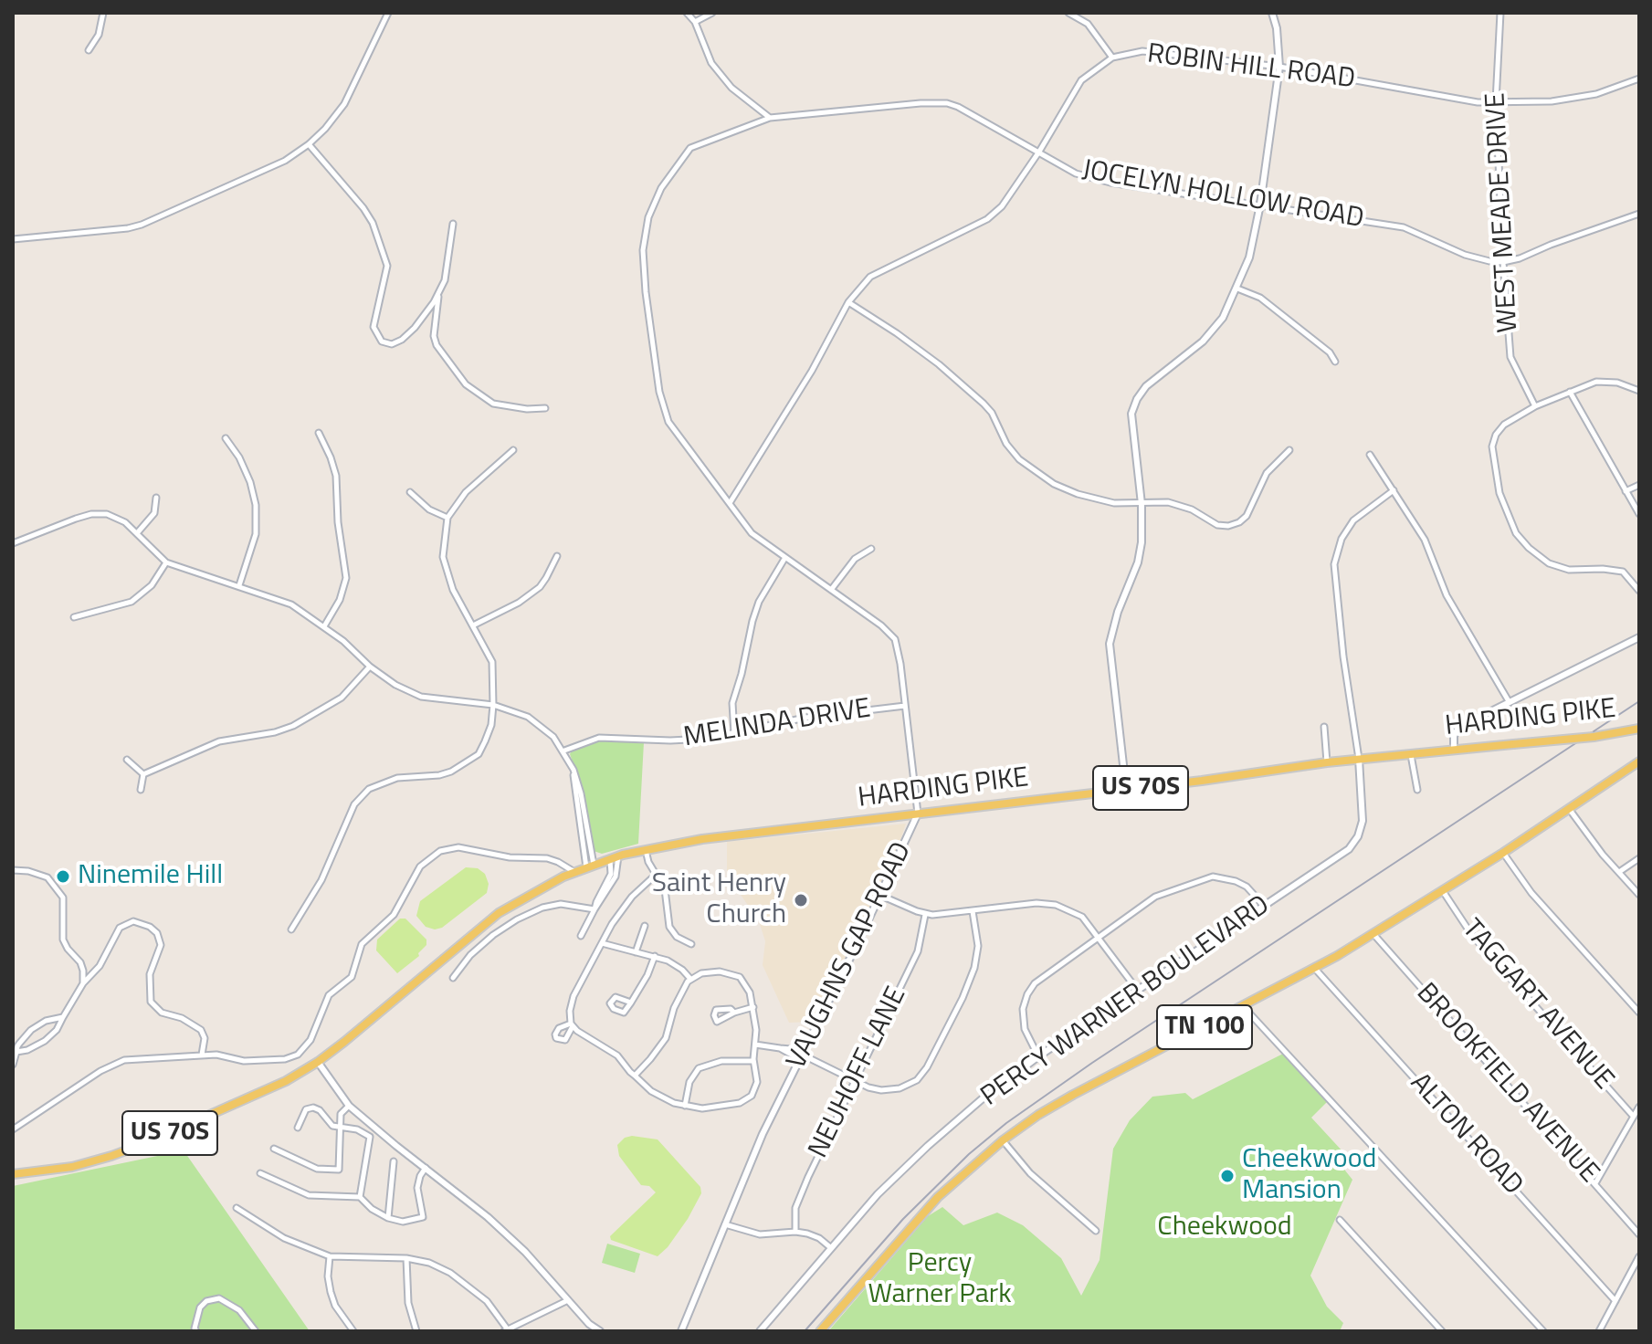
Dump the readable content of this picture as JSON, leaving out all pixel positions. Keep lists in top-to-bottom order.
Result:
{
  "streets": {
    "main road": ["HARDING PIKE", "US 70S", "TN 100"],
    "street": [
      "ROBIN HILL ROAD",
      "JOCELYN HOLLOW ROAD",
      "WEST MEADE DRIVE",
      "MELINDA DRIVE",
      "VAUGHNS GAP ROAD",
      "PERCY WARNER BOULEVARD",
      "TAGGART AVENUE",
      "NEUHOFF LANE",
      "BROOKFIELD AVENUE",
      "ALTON ROAD"
    ]
  },
  "crossings": [
    ["ROBIN HILL ROAD", "JOCELYN HOLLOW ROAD"],
    ["ROBIN HILL ROAD", "WEST MEADE DRIVE"],
    ["ROBIN HILL ROAD", "VAUGHNS GAP ROAD"],
    ["JOCELYN HOLLOW ROAD", "WEST MEADE DRIVE"],
    ["JOCELYN HOLLOW ROAD", "VAUGHNS GAP ROAD"],
    ["HARDING PIKE", "US 70S"],
    ["HARDING PIKE", "VAUGHNS GAP ROAD"],
    ["HARDING PIKE", "PERCY WARNER BOULEVARD"],
    ["MELINDA DRIVE", "VAUGHNS GAP ROAD"],
    ["TAGGART AVENUE", "TN 100"],
    ["TN 100", "BROOKFIELD AVENUE"],
    ["TN 100", "ALTON ROAD"]
  ],
  "parks": ["Cheekwood", "Percy Warner Park"],
  "places": ["Ninemile Hill", "Saint Henry Church", "Cheekwood Mansion"]
}
